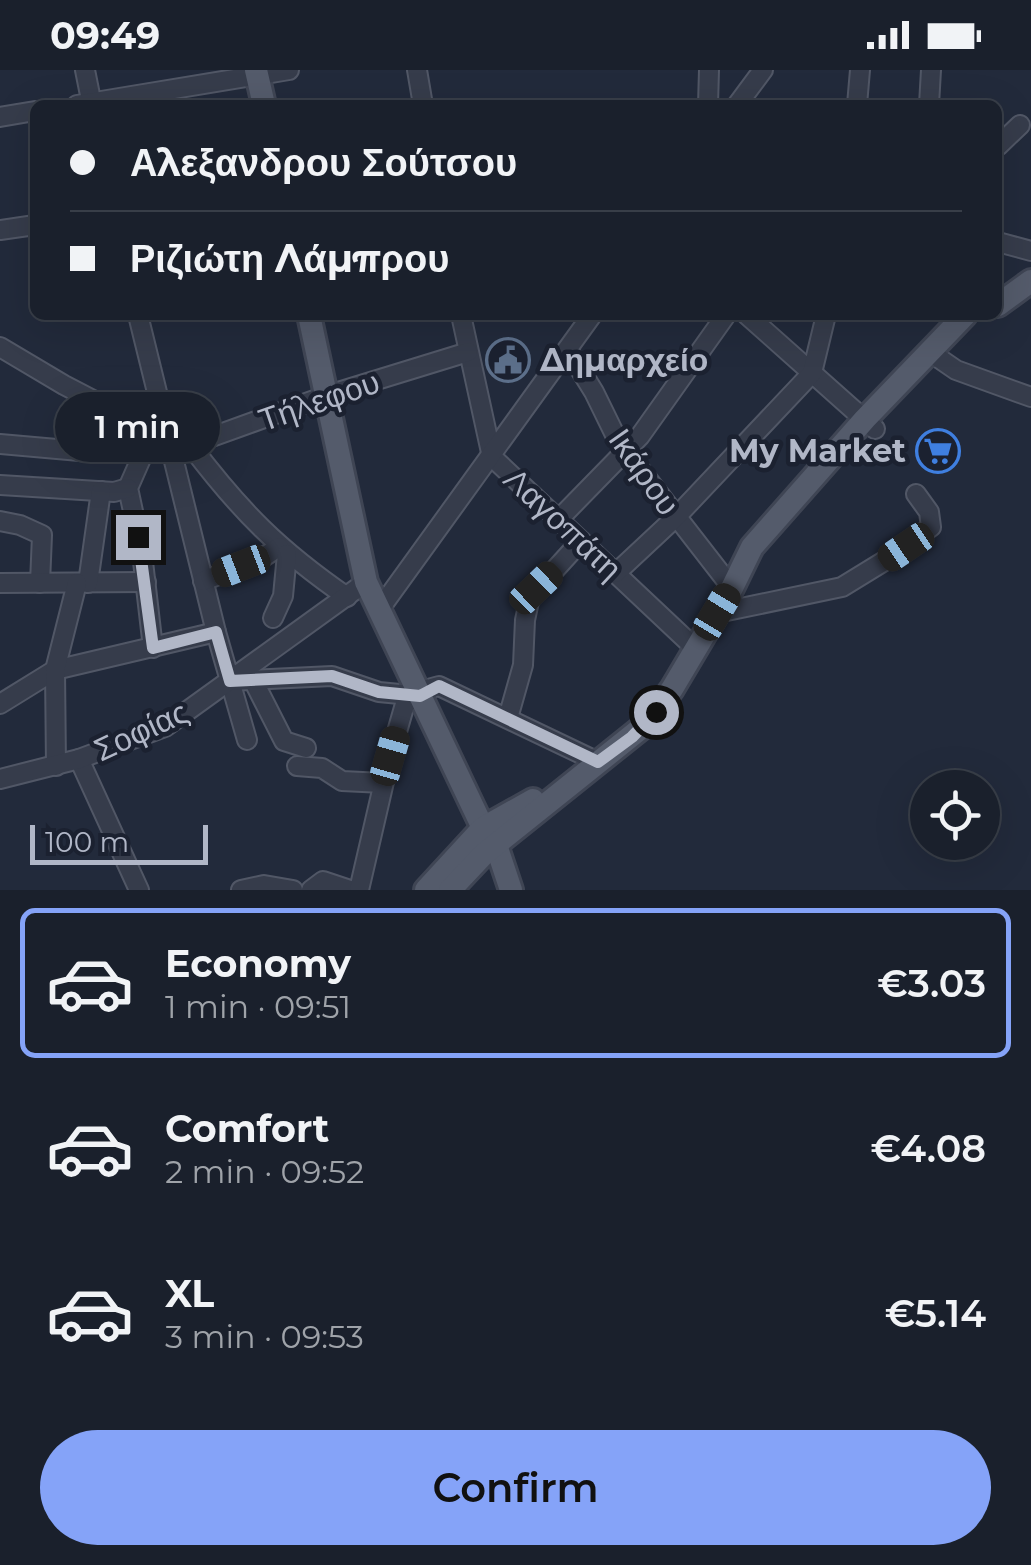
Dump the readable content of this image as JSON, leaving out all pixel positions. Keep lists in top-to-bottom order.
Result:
{
  "streets": {
    "street": [
      "Τήλεφου",
      "Ικάρου",
      "Λαγοπάτη",
      "Σοφίας"
    ]
  },
  "crossings": [
    ["Τήλεφου", "Λαγοπάτη"]
  ],
  "places": {
    "public building": ["Δημαρχείο"],
    "supermarket": ["My Market"]
  },
  "scale_bar": "100 m",
  "page": {
    "status": "09:49",
    "banner": ["Αλεξανδρου Σούτσου", "Ριζιώτη Λάμπρου"],
    "bubble": "1 min",
    "scale": "100 m",
    "list": [
      {
        "name": "Economy",
        "note": "1 min · 09:51",
        "value": "€3.03"
      },
      {
        "name": "Comfort",
        "note": "2 min · 09:52",
        "value": "€4.08"
      },
      {
        "name": "XL",
        "note": "3 min · 09:53",
        "value": "€5.14"
      }
    ],
    "buttons": "Confirm"
  }
}
